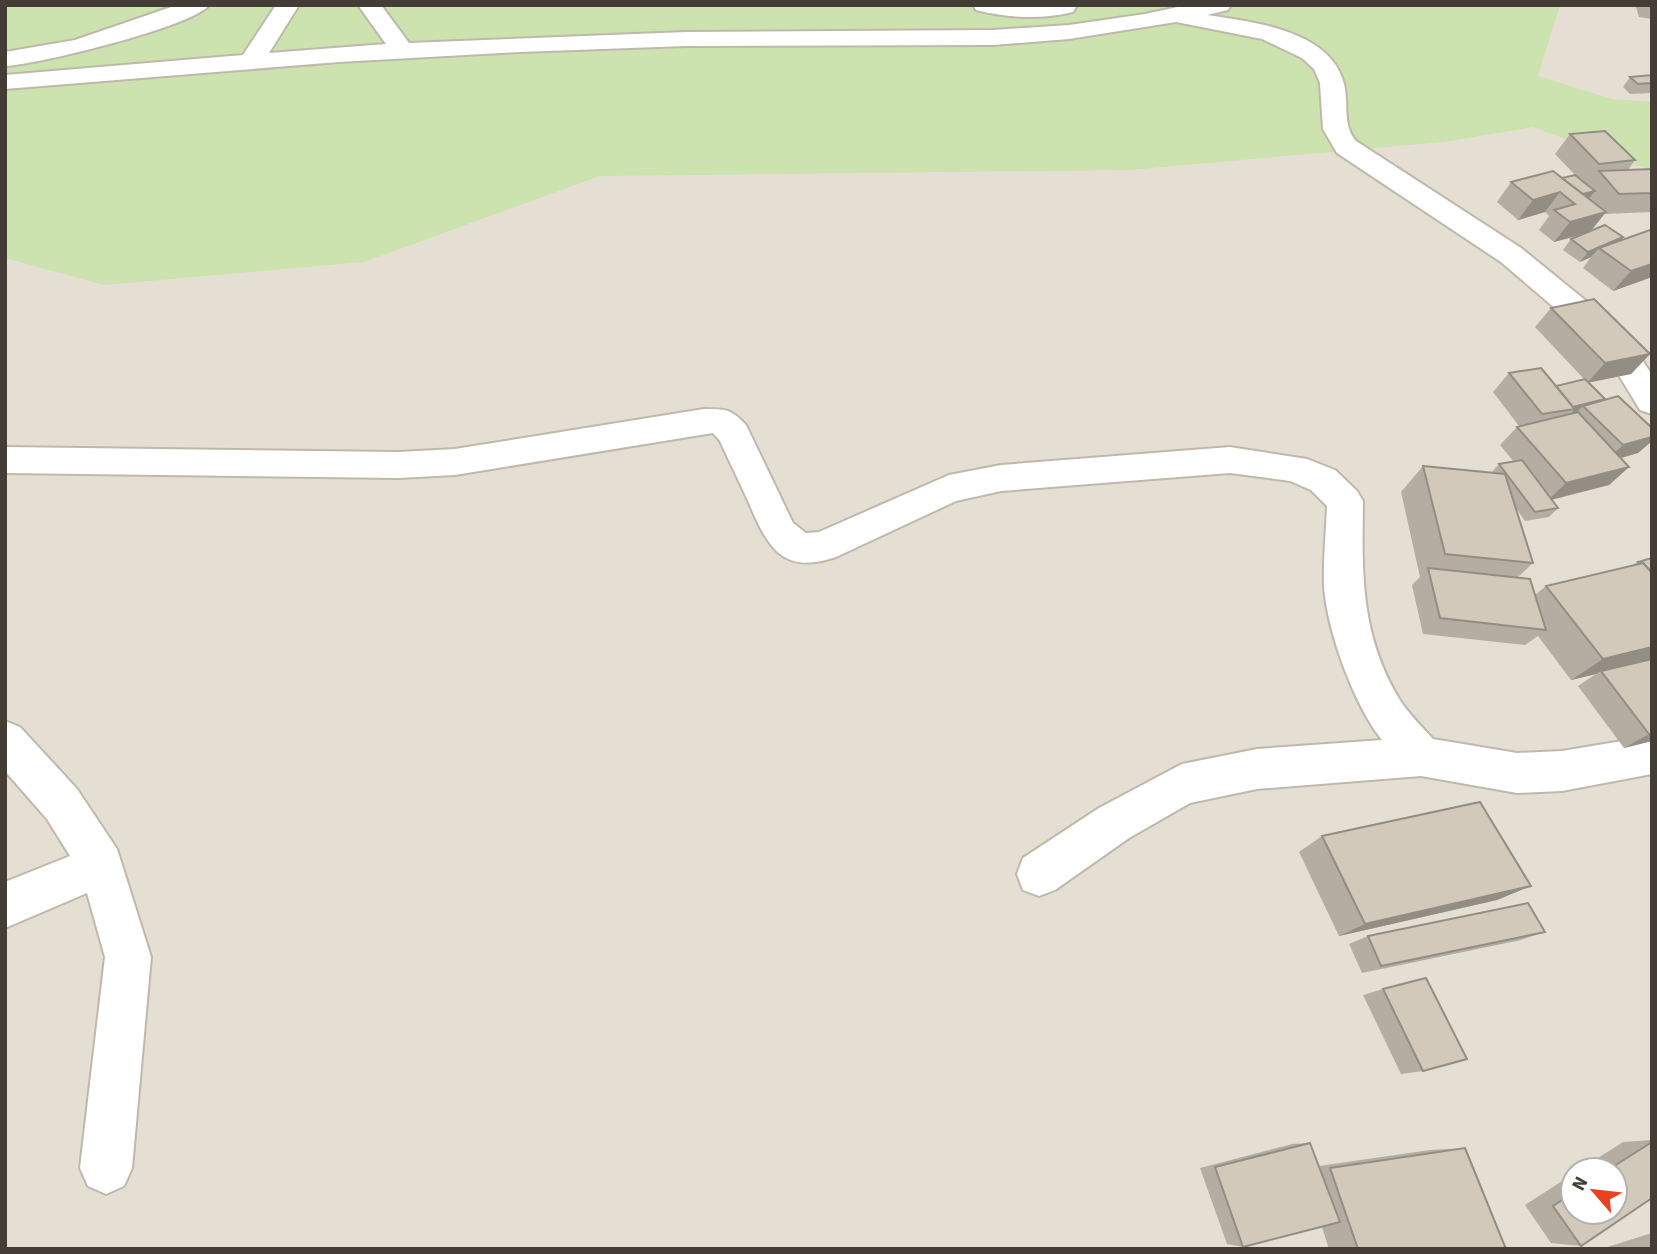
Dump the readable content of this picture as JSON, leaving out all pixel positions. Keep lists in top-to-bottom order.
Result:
{
  "north": "top left"
}
